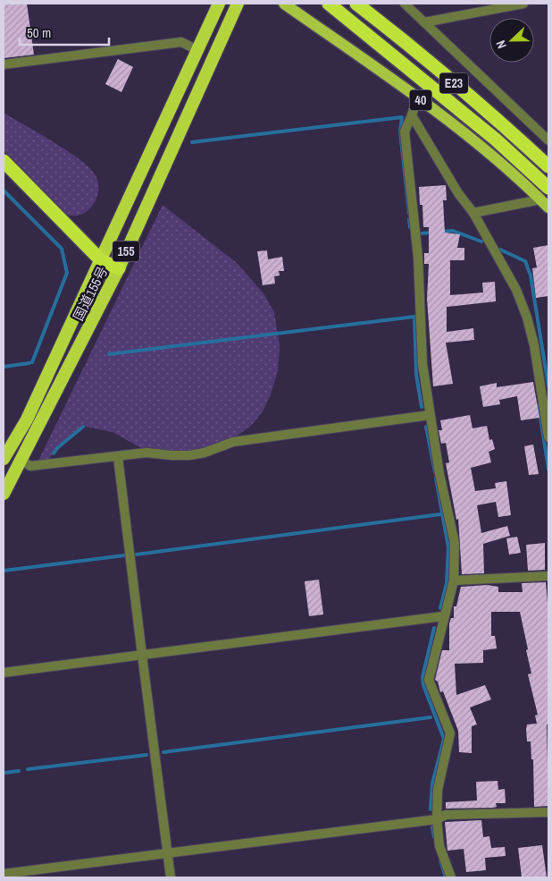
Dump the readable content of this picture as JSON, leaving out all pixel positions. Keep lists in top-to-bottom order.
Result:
{
  "streets": {
    "highway": ["E23", "155", "国道155号"],
    "main road": ["40"]
  },
  "scale_bar": "50 m",
  "north": "left"
}
